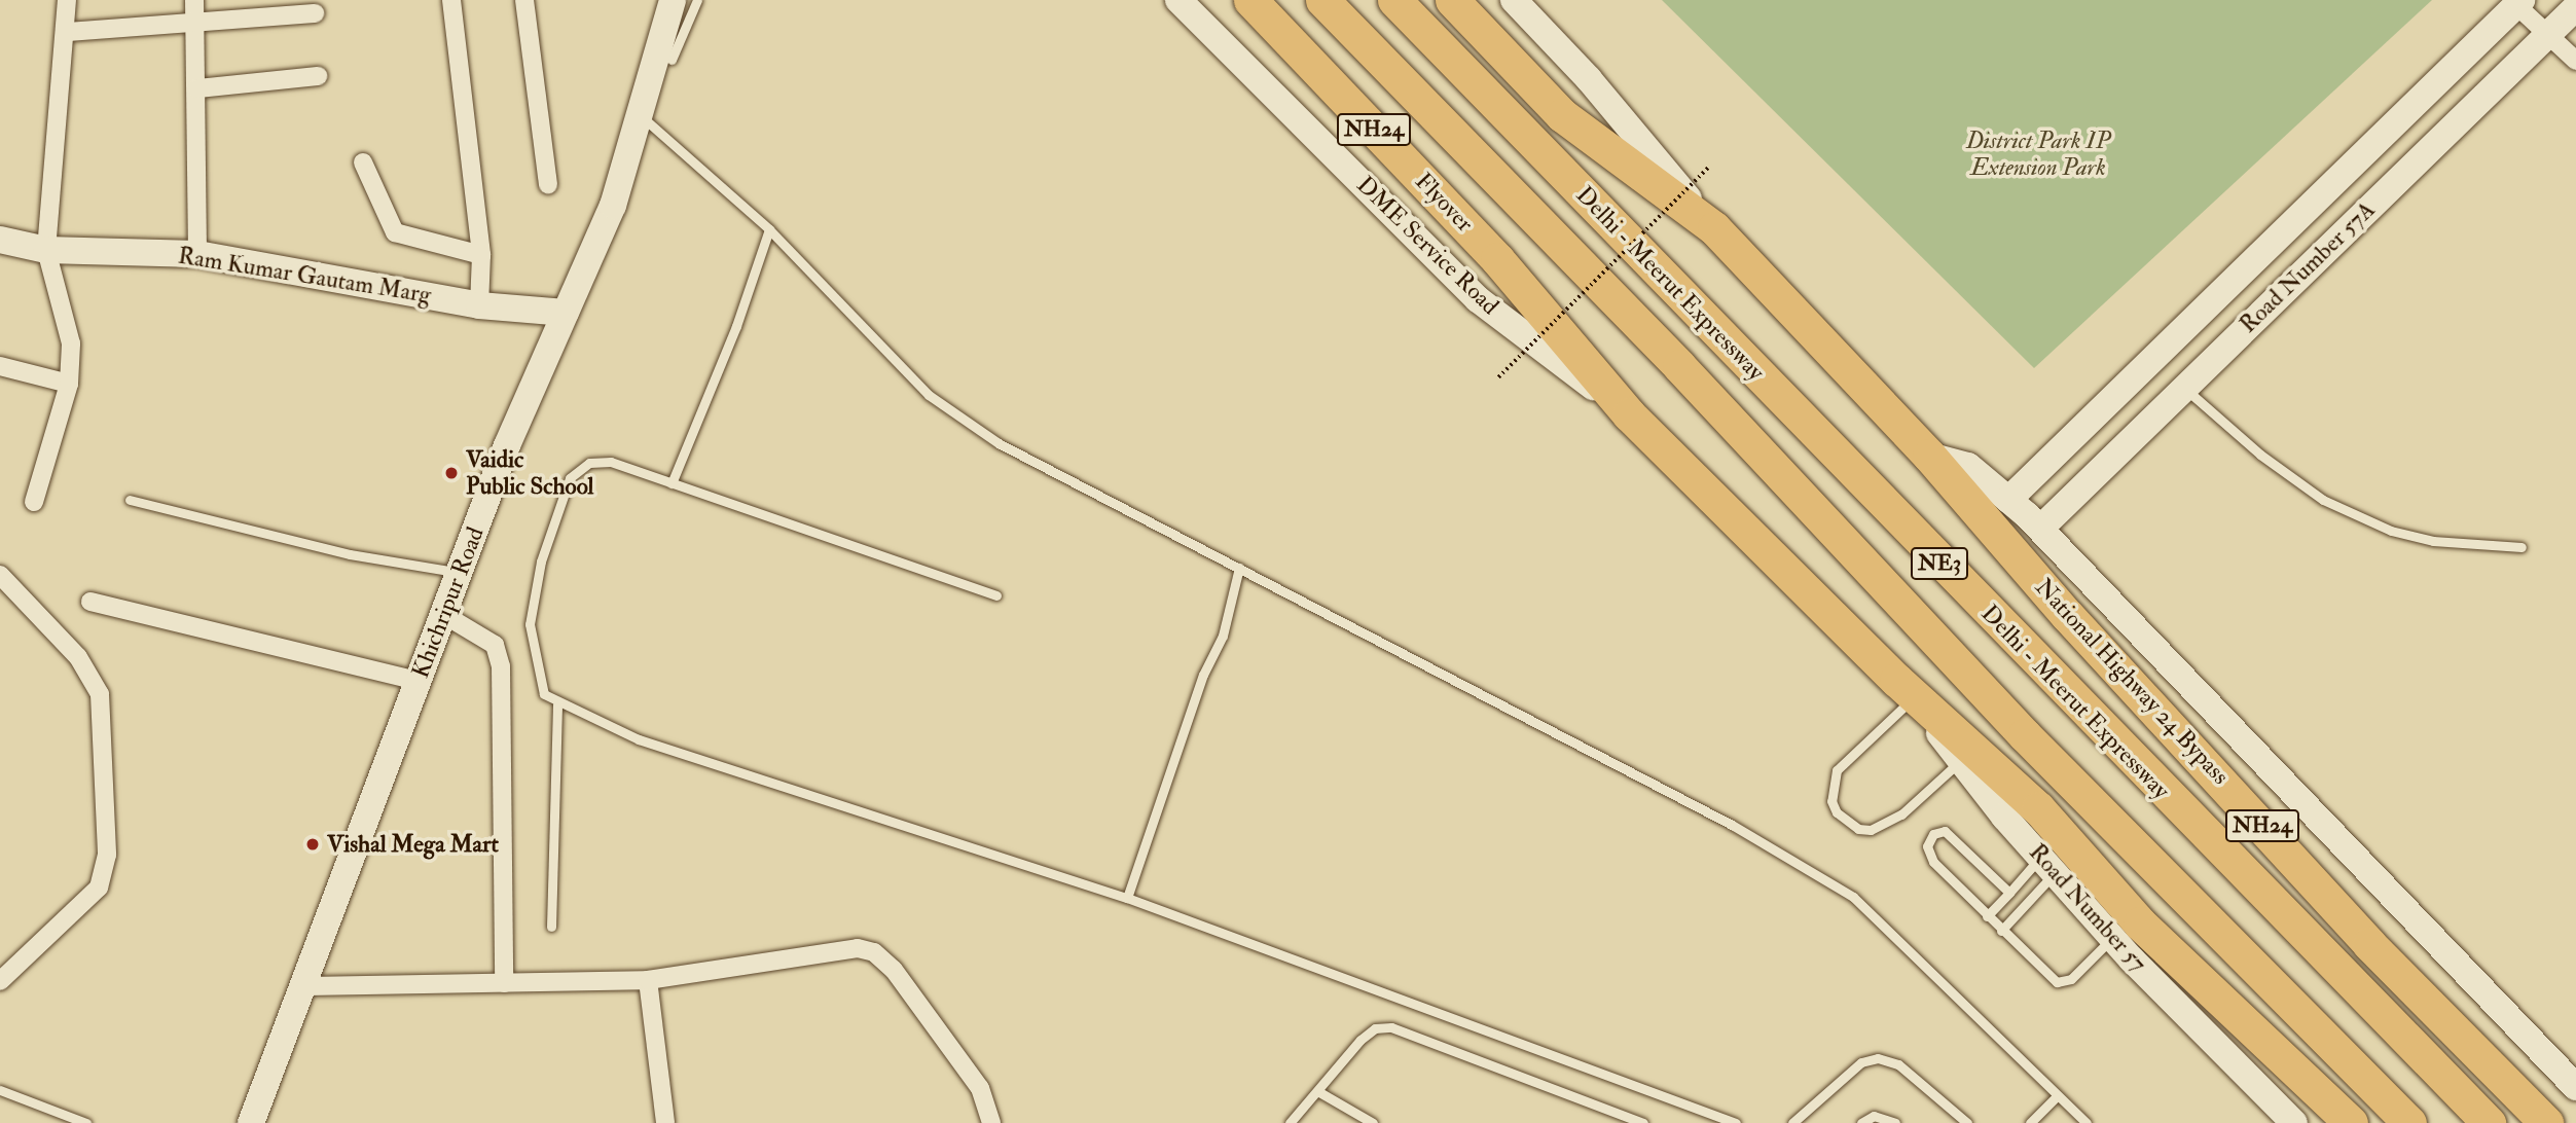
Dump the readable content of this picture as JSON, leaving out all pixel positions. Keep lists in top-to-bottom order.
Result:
{
  "streets": {
    "highway": [
      "NH24",
      "Flyover",
      "Delhi - Meerut Expressway",
      "NE3",
      "National Highway 24 Bypass"
    ],
    "street": [
      "DME Service Road",
      "Road Number 57A",
      "Ram Kumar Gautam Marg",
      "Khichripur Road",
      "Road Number 57"
    ]
  },
  "crossings": [
    ["Flyover", "DME Service Road"],
    ["Flyover", "Road Number 57"],
    ["Ram Kumar Gautam Marg", "Khichripur Road"]
  ],
  "parks": ["District Park IP Extension Park"],
  "places": ["Vaidic Public School", "Vishal Mega Mart"]
}
